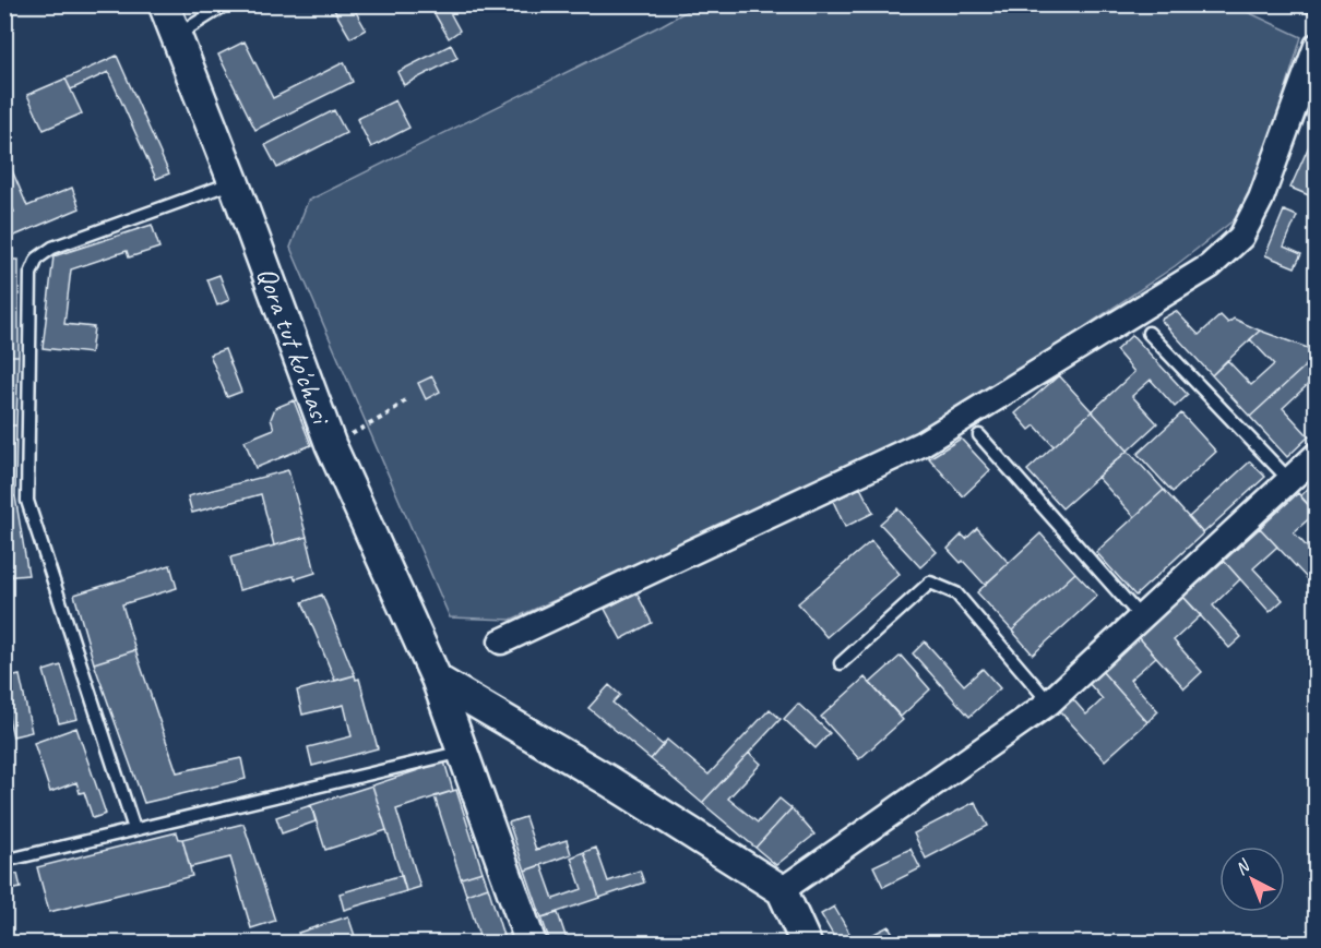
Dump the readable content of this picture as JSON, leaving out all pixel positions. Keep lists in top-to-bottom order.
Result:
{
  "streets": {
    "street": ["Qora tut ko'chasi"]
  },
  "north": "top left"
}
